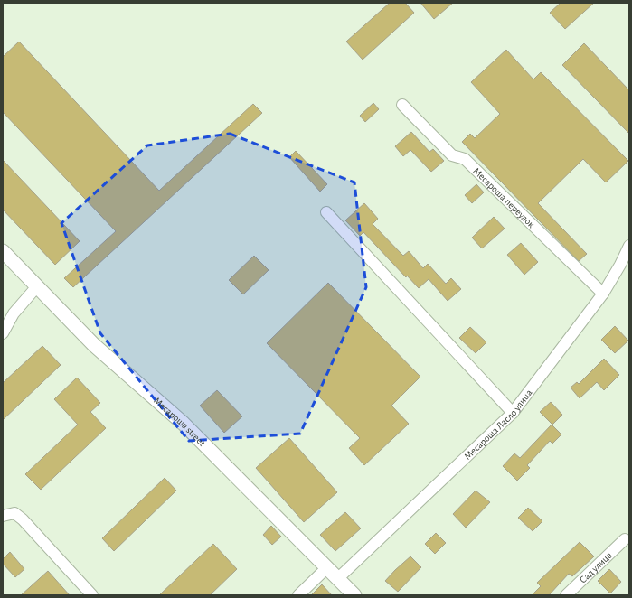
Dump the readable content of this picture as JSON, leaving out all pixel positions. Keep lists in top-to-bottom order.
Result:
{
  "streets": {
    "street": [
      "Месароша переулок",
      "Месароша street",
      "Месароша Ласло улица",
      "Сад улица"
    ]
  },
  "crossings": [
    ["Месароша переулок", "Месароша Ласло улица"],
    ["Месароша street", "Месароша Ласло улица"]
  ]
}
